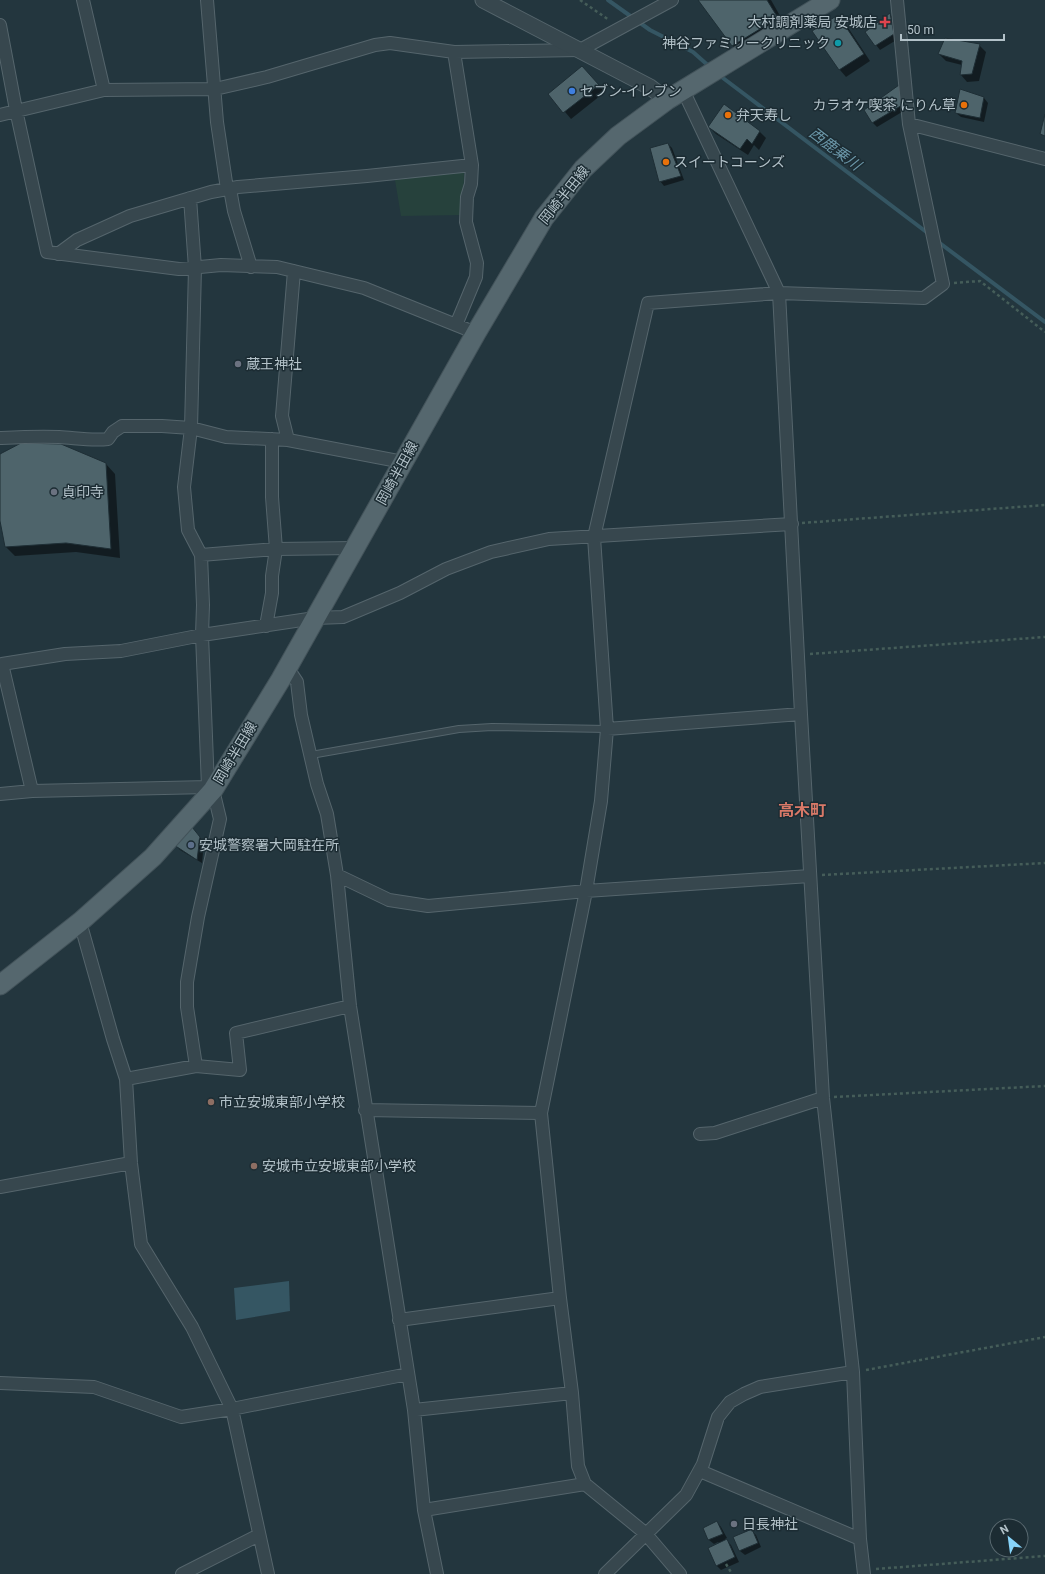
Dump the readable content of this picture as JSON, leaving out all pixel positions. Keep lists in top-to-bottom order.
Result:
{
  "streets": {
    "main road": ["岡崎半田線"]
  },
  "districts": ["高木町"],
  "water": ["西鹿乗川"],
  "places": {
    "health": ["大村調剤薬局 安城店"],
    "other": [
      "神谷ファミリークリニック",
      "セブン-イレブン",
      "カラオケ喫茶 にりん草",
      "弁天寿し",
      "スイートコーンズ",
      "蔵王神社",
      "貞印寺",
      "安城警察署大岡駐在所",
      "市立安城東部小学校",
      "安城市立安城東部小学校",
      "日長神社"
    ]
  },
  "scale_bar": "50 m",
  "north": "top left"
}
